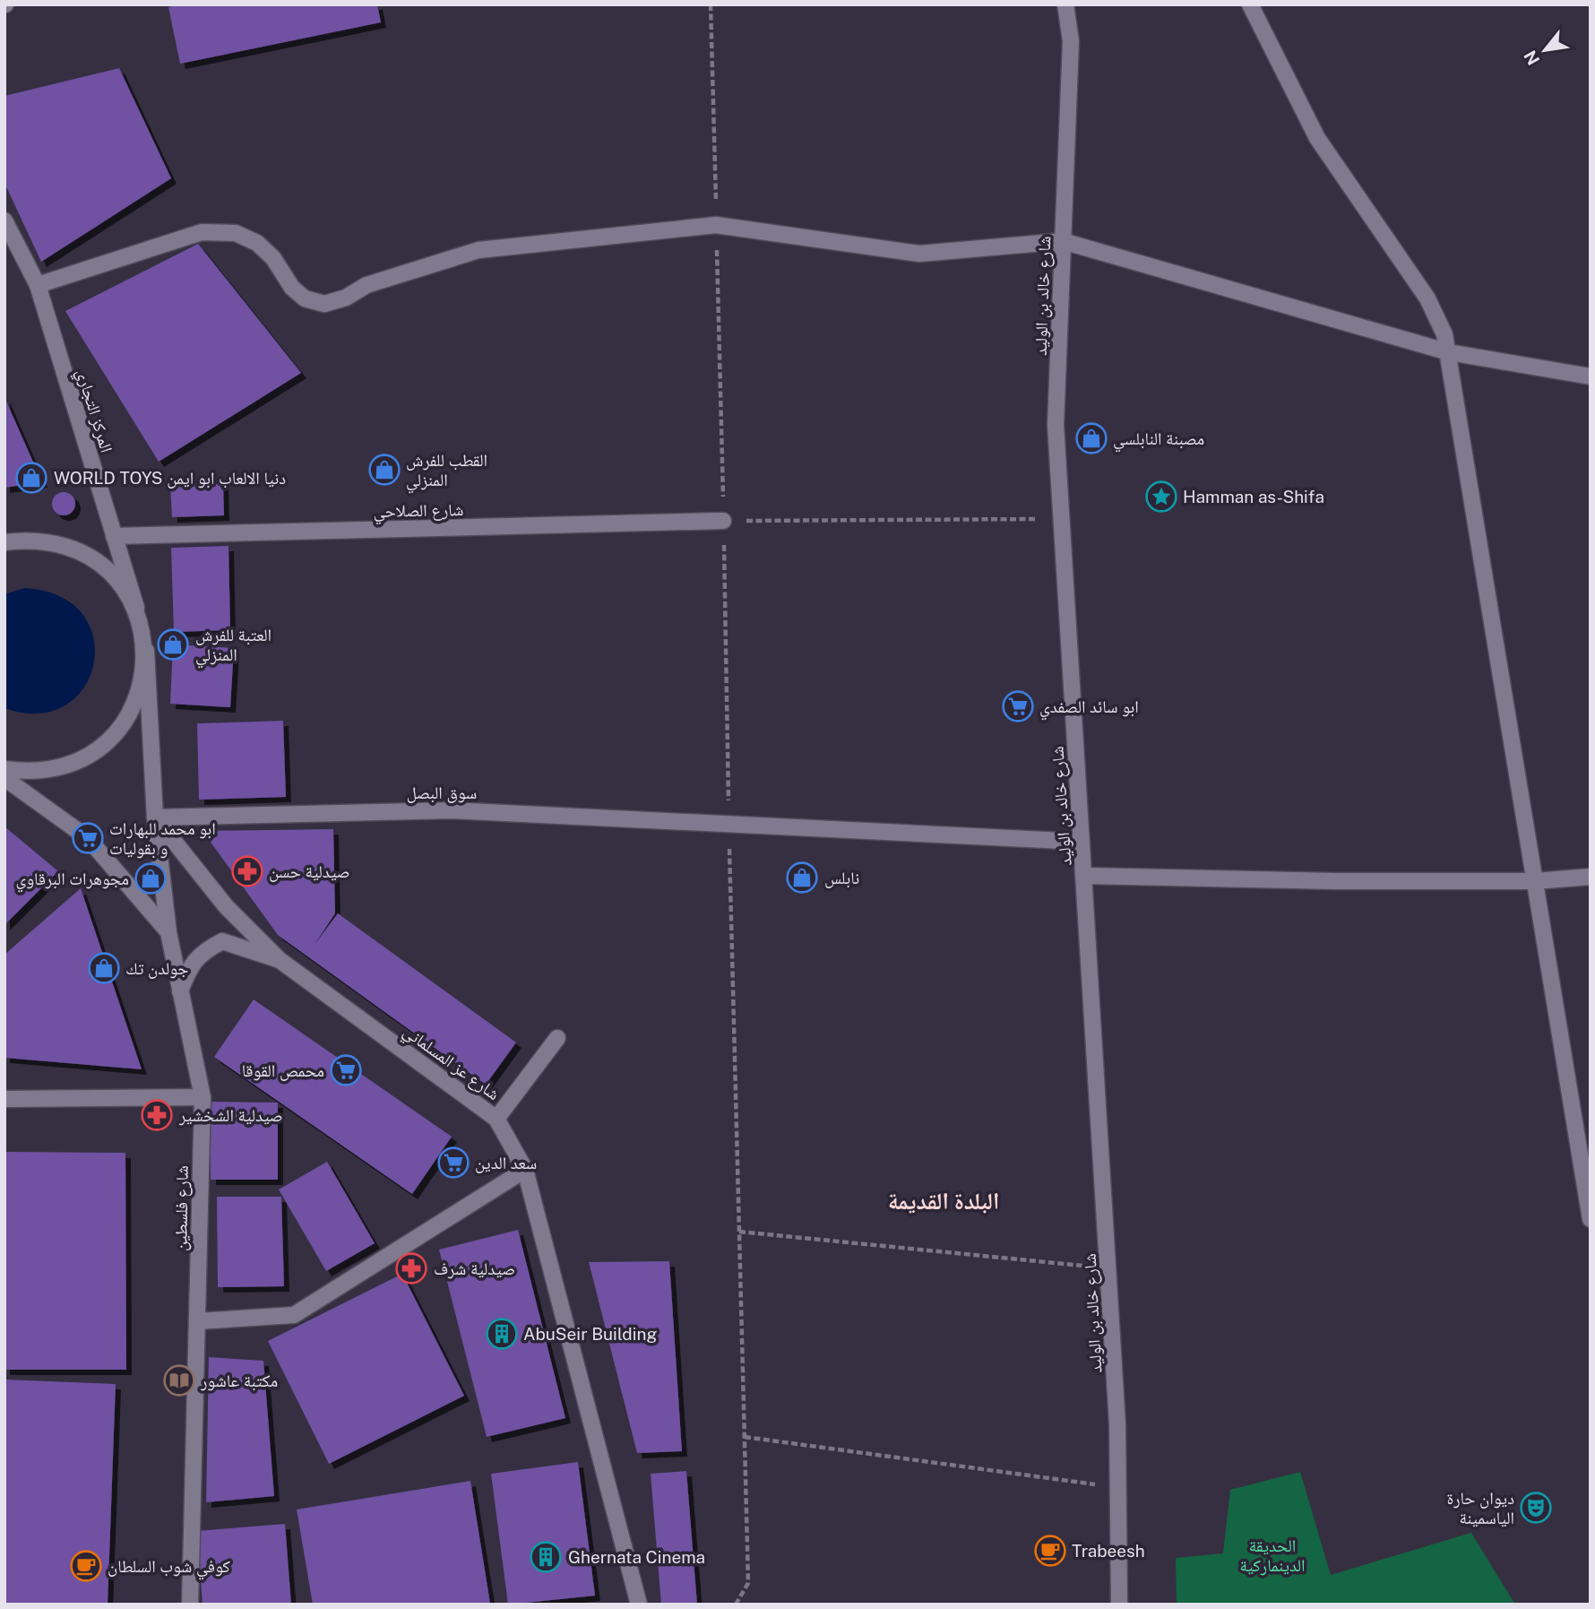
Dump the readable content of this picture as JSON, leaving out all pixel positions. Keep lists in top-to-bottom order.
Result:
{
  "streets": {
    "street": [
      "شارع خالد بن الوليد",
      "المركز التجاري",
      "شارع الصلاحي",
      "سوق البصل",
      "شارع عز المسلماني",
      "شارع فلسطين"
    ]
  },
  "crossings": [
    ["شارع خالد بن الوليد", "سوق البصل"],
    ["المركز التجاري", "شارع الصلاحي"],
    ["سوق البصل", "شارع عز المسلماني"],
    ["سوق البصل", "شارع فلسطين"],
    ["شارع عز المسلماني", "شارع فلسطين"]
  ],
  "districts": ["البلدة القديمة"],
  "parks": ["الحديقة الدينماركية"],
  "places": {
    "shop": [
      "مصبنة النابلسي",
      "القطب للفرش المنزلي",
      "WORLD TOYS دنيا الالعاب ابو ايمن",
      "العتبة للفرش المنزلي",
      "نابلس",
      "مجوهرات البرقاوي",
      "جولدن تك"
    ],
    "place": ["Hamman as-Shifa"],
    "supermarket": [
      "ابو سائد الصفدي",
      "ابو محمد للبهارات و بقوليات",
      "محمص القوقا",
      "سعد الدين"
    ],
    "pharmacy": ["صيدلية حسن", "صيدلية الشخشير", "صيدلية شرف"],
    "building": ["AbuSeir Building", "Ghernata Cinema"],
    "library": ["مكتبة عاشور"],
    "theatre": ["ديوان حارة الياسمينة"],
    "cafe": ["Trabeesh", "كوفي شوب السلطان"]
  },
  "north": "bottom left"
}
